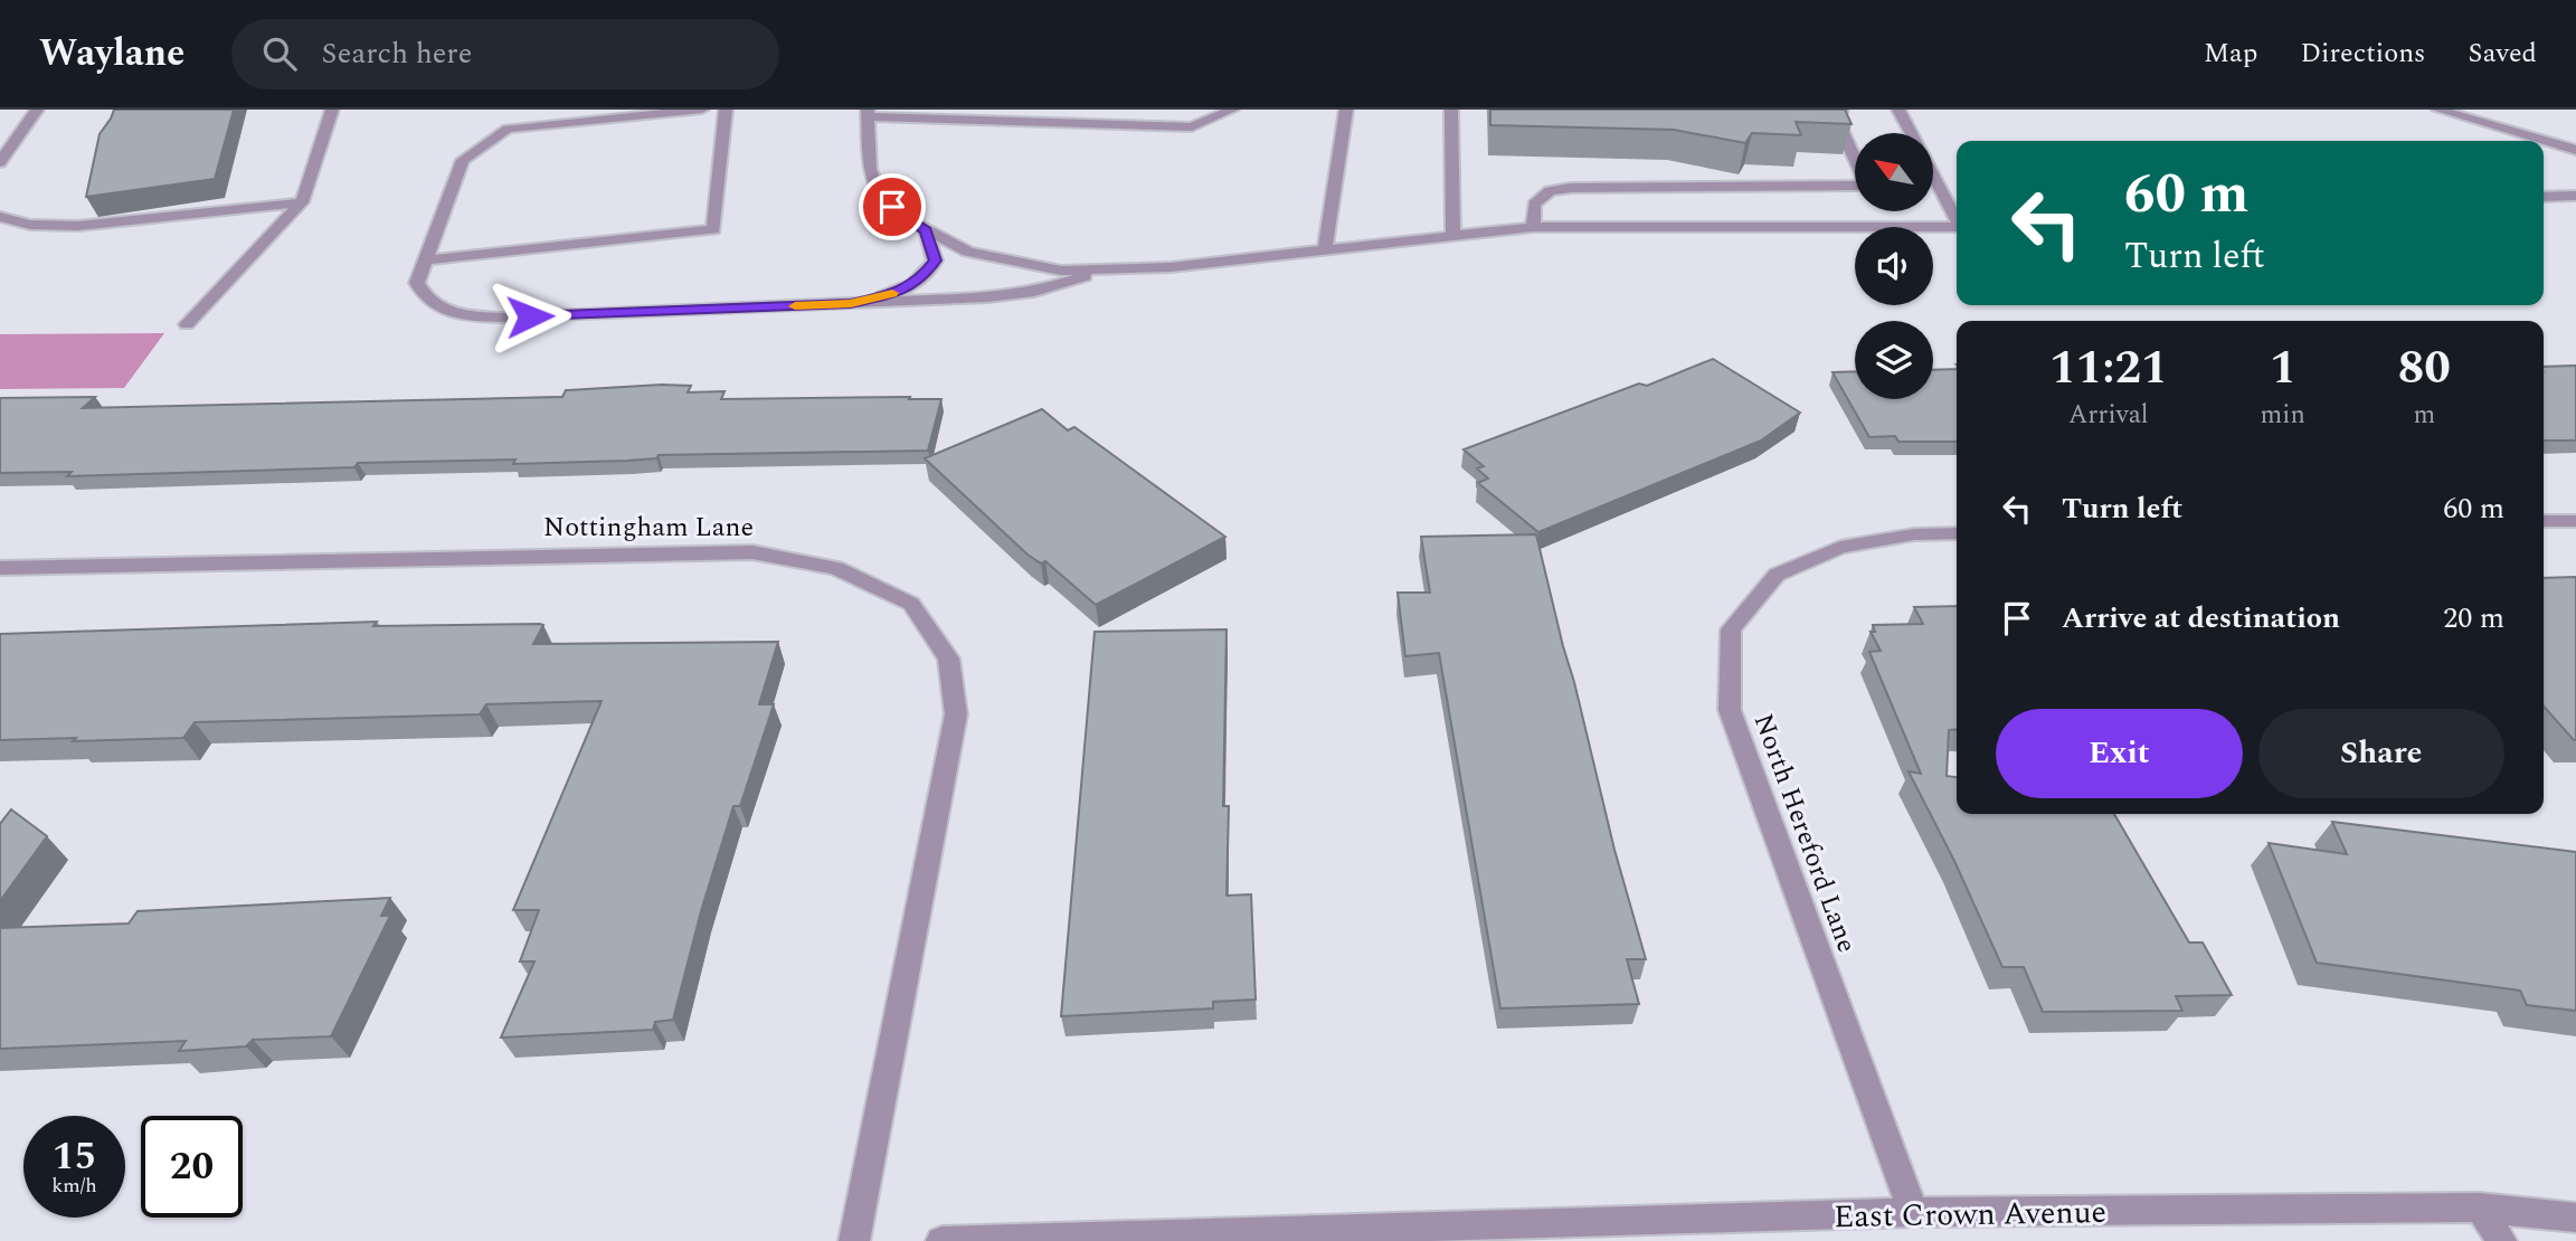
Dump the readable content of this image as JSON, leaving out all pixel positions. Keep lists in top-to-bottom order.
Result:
{
  "streets": {
    "street": ["Nottingham Lane", "North Hereford Lane", "East Crown Avenue"]
  },
  "crossings": [
    ["North Hereford Lane", "East Crown Avenue"]
  ],
  "north": "top left",
  "page": {
    "header": "Waylane",
    "search": "Search here",
    "nav": ["Map", "Directions", "Saved"],
    "turn": ["60 m", "Turn left"],
    "eta": [
      "11:21",
      "Arrival",
      "1",
      "min",
      "80",
      "m"
    ],
    "list": [
      {
        "name": "Turn left",
        "value": "60 m"
      },
      {
        "name": "Arrive at destination",
        "value": "20 m"
      }
    ],
    "buttons": ["Exit", "Share"],
    "speed": "15 km/h",
    "limit": "20"
  }
}
